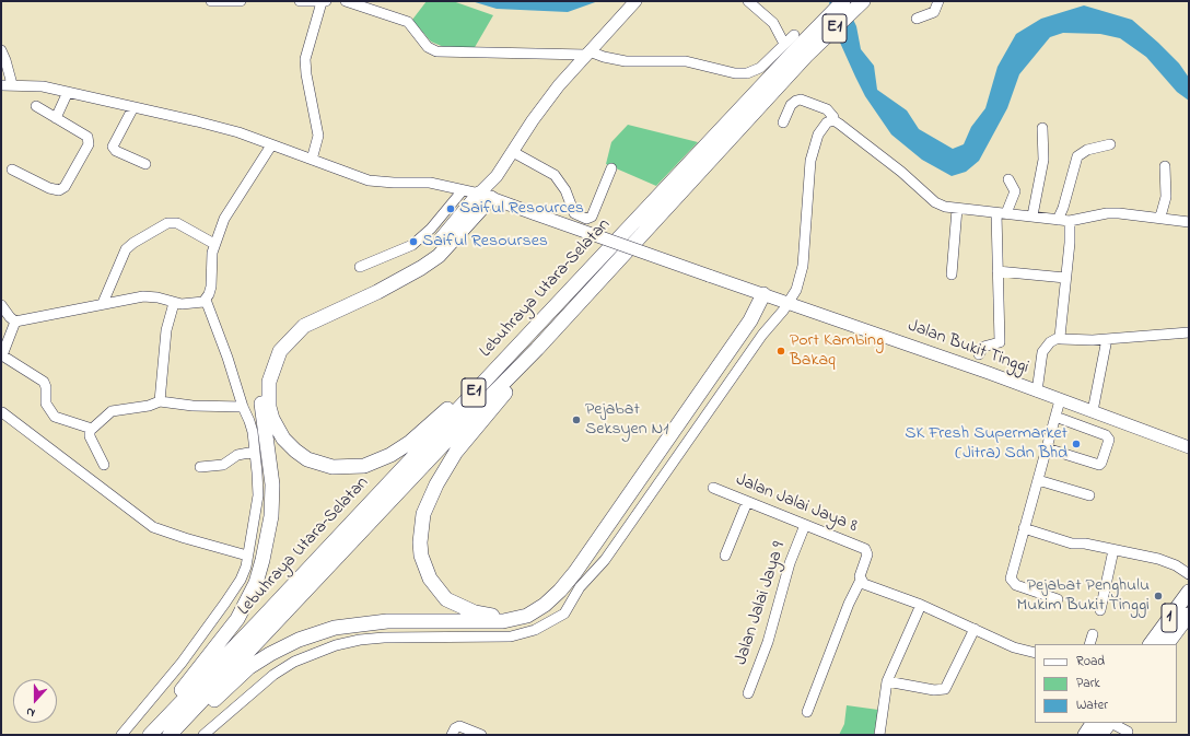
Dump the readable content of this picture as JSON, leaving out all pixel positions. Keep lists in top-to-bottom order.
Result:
{
  "streets": {
    "highway": ["E1", "Lebuhraya Utara–Selatan", "1"],
    "main road": ["Jalan Bukit Tinggi"],
    "street": ["Jalan Jalai Jaya 8", "Jalan Jalai Jaya 9"]
  },
  "crossings": [
    ["Jalan Jalai Jaya 8", "Jalan Jalai Jaya 9"]
  ],
  "places": [
    "Saiful Resources",
    "Saiful Resourses",
    "Port Kambing Bakaq",
    "Pejabat Seksyen N1",
    "SK Fresh Supermarket (Jitra) Sdn Bhd",
    "Pejabat Penghulu Mukim Bukit Tinggi"
  ],
  "legend": ["Road", "Park", "Water"],
  "north": "bottom"
}
